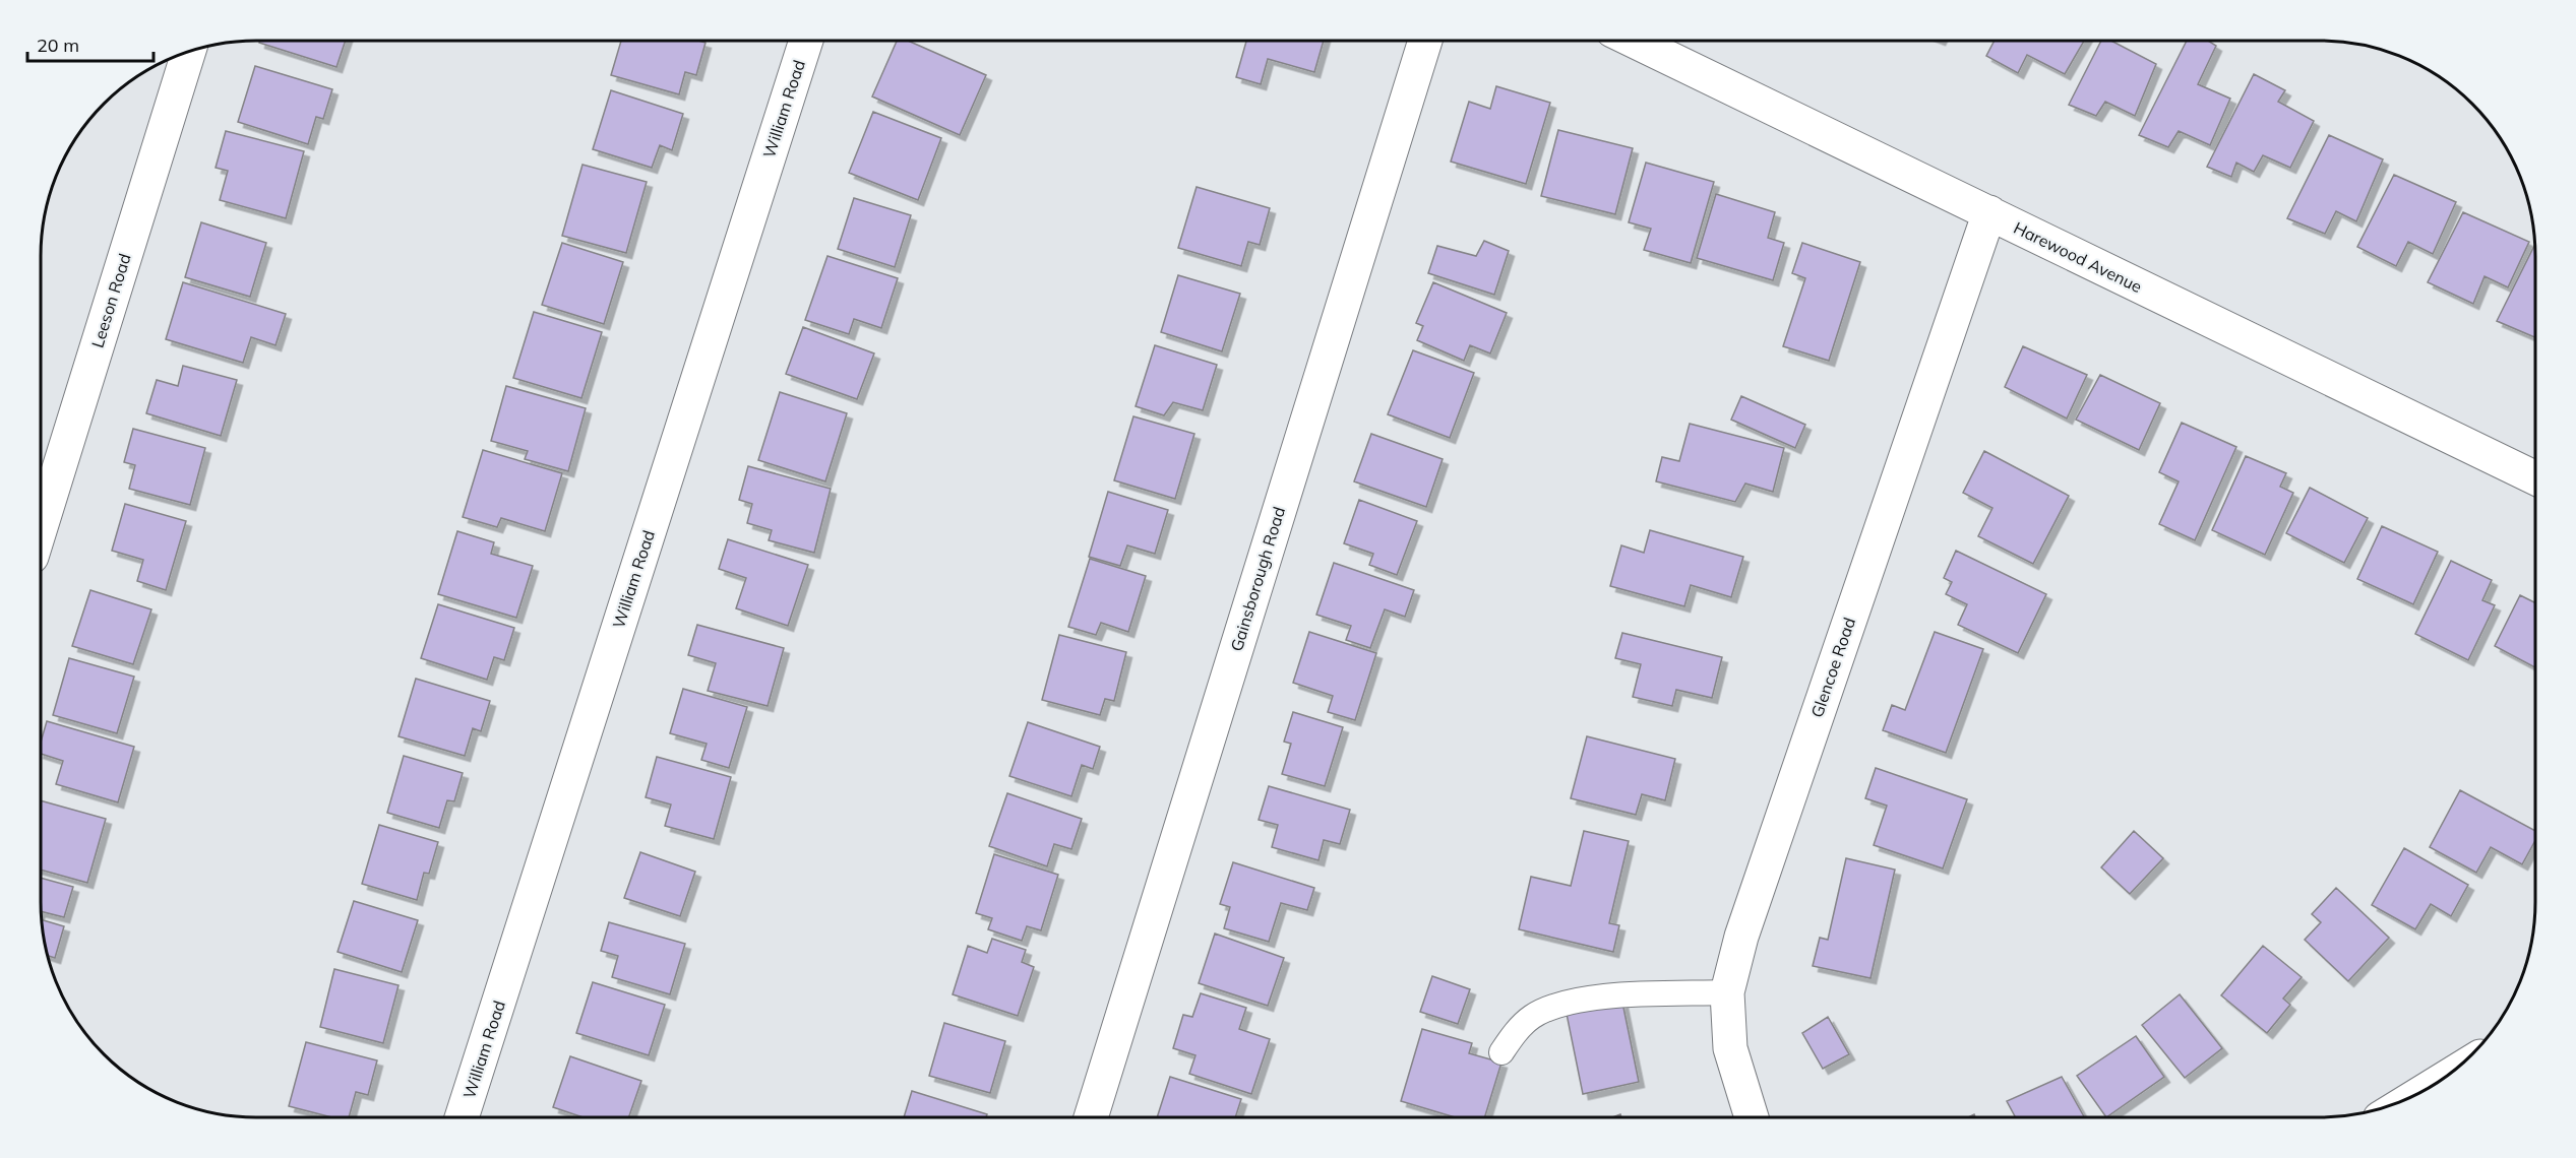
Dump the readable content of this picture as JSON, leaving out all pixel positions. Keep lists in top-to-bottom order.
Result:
{
  "streets": {
    "street": [
      "William Road",
      "Harewood Avenue",
      "Leeson Road",
      "Gainsborough Road",
      "Glencoe Road"
    ]
  },
  "crossings": [
    ["Harewood Avenue", "Glencoe Road"]
  ],
  "scale_bar": "20 m"
}
